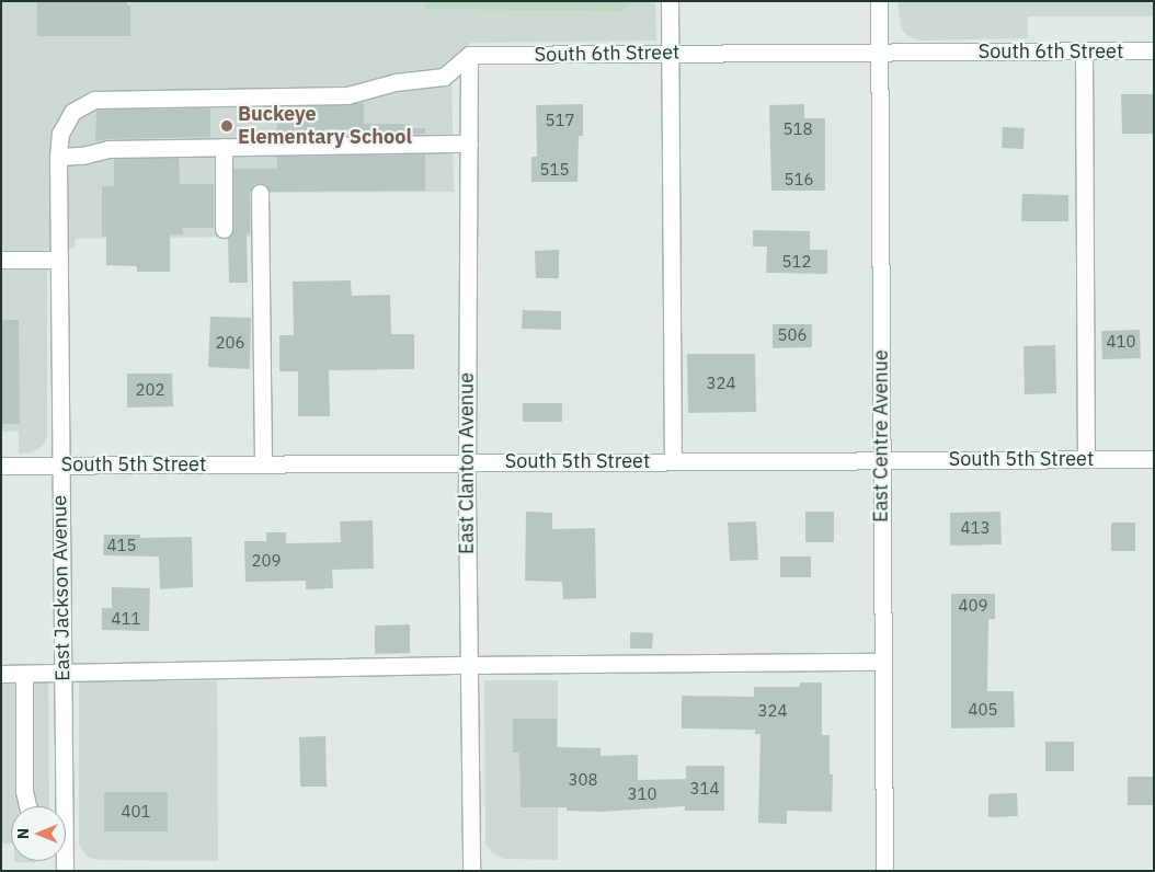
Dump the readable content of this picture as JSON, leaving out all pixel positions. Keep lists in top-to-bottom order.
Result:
{
  "streets": {
    "street": [
      "South 6th Street",
      "East Centre Avenue",
      "South 5th Street",
      "East Clanton Avenue",
      "East Jackson Avenue"
    ]
  },
  "crossings": [
    ["South 6th Street", "East Centre Avenue"],
    ["South 6th Street", "East Clanton Avenue"],
    ["South 6th Street", "East Jackson Avenue"],
    ["East Centre Avenue", "South 5th Street"],
    ["South 5th Street", "East Clanton Avenue"],
    ["South 5th Street", "East Jackson Avenue"],
    ["East Clanton Avenue", "East Jackson Avenue"]
  ],
  "places": ["Buckeye Elementary School"],
  "house_numbers": [
    "517",
    "518",
    "515",
    "516",
    "512",
    "506",
    "410",
    "206",
    "324",
    "202",
    "413",
    "415",
    "209",
    "409",
    "411",
    "405",
    "324",
    "308",
    "314",
    "310",
    "401"
  ],
  "north": "left"
}
